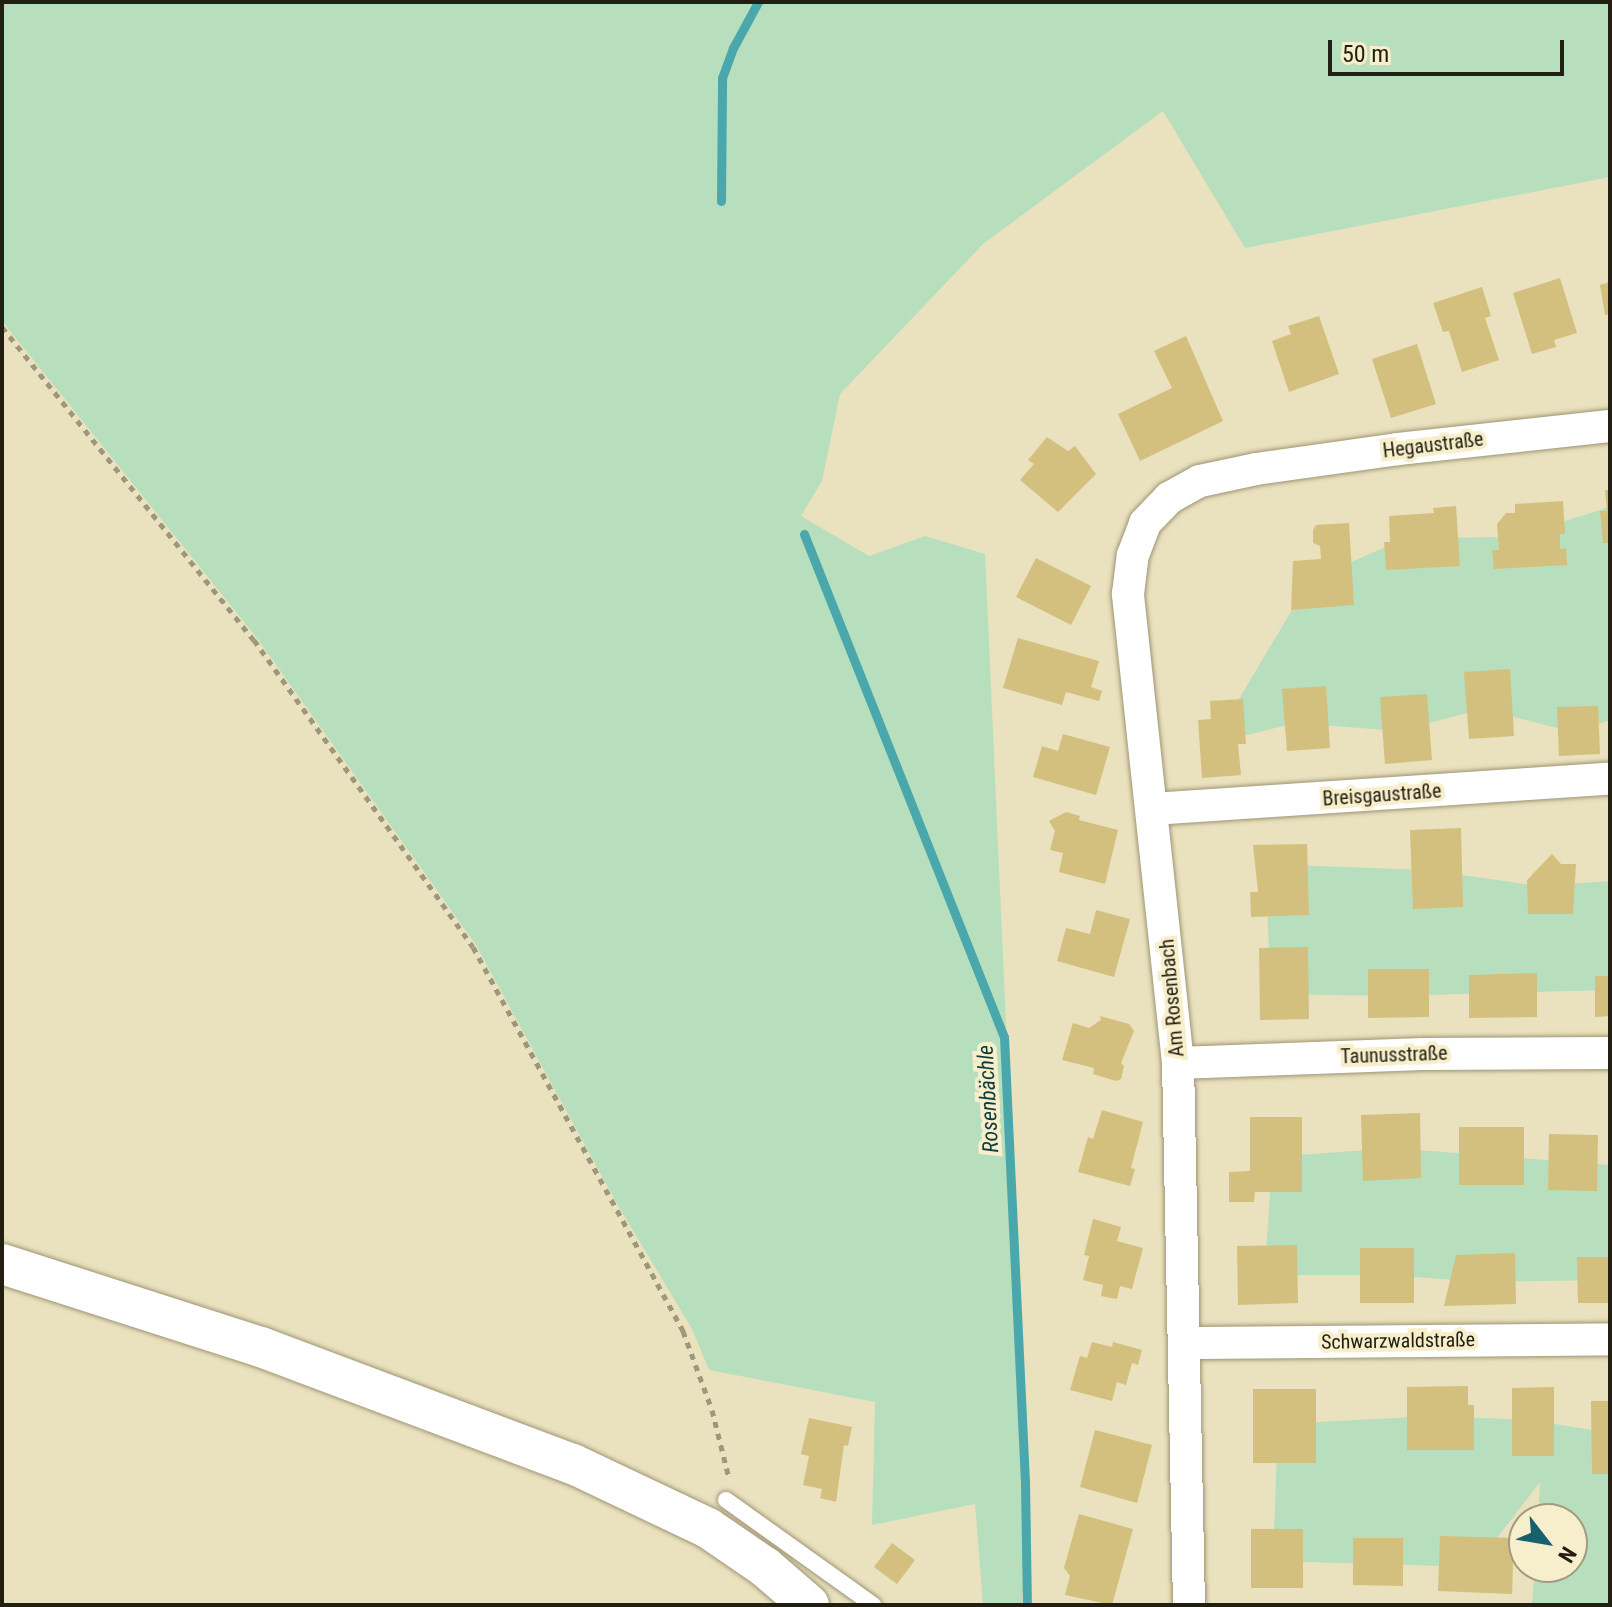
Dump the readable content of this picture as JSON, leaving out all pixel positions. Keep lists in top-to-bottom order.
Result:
{
  "streets": {
    "street": [
      "Hegaustraße",
      "Breisgaustraße",
      "Am Rosenbach",
      "Taunusstraße",
      "Schwarzwaldstraße"
    ]
  },
  "crossings": [
    ["Hegaustraße", "Am Rosenbach"],
    ["Breisgaustraße", "Am Rosenbach"],
    ["Am Rosenbach", "Taunusstraße"],
    ["Am Rosenbach", "Schwarzwaldstraße"]
  ],
  "water": ["Rosenbächle"],
  "scale_bar": "50 m",
  "north": "bottom right"
}
